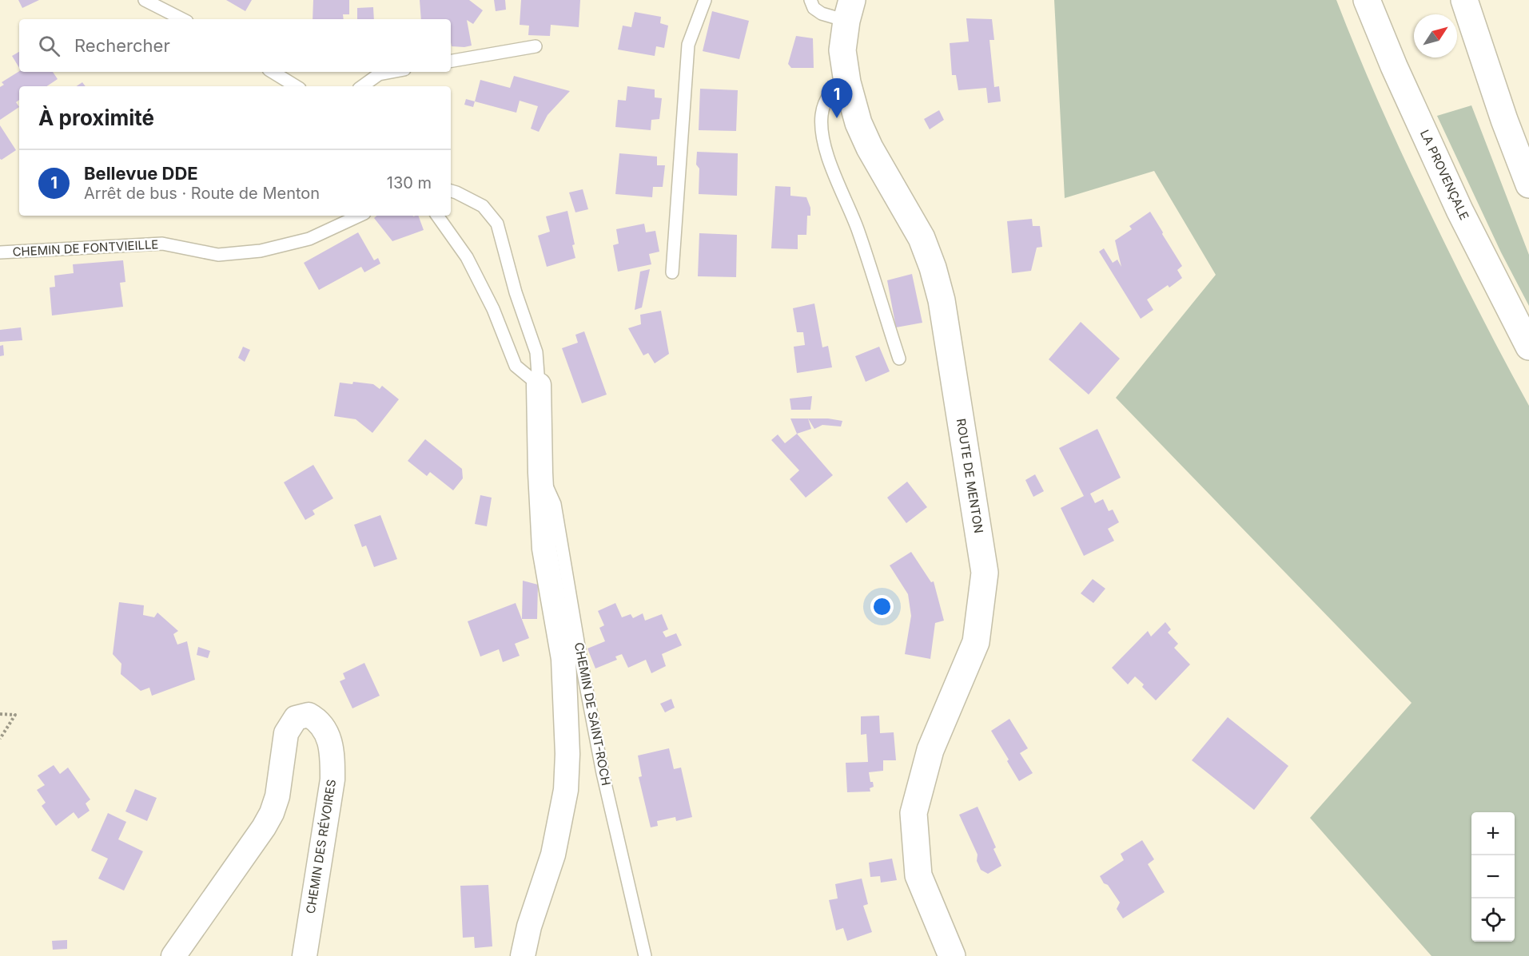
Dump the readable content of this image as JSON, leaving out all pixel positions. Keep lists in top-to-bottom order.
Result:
{
  "streets": {
    "main road": ["LA PROVENÇALE", "ROUTE DE MENTON"],
    "street": ["CHEMIN DES RÉVOIRES"],
    "lane": ["CHEMIN DE FONTVIEILLE", "CHEMIN DE SAINT-ROCH"]
  },
  "north": "top right",
  "page": {
    "search": "Rechercher",
    "pins": "1",
    "heading": "À proximité",
    "list": [
      {
        "mark": "1",
        "name": "Bellevue DDE",
        "note": "Arrêt de bus · Route de Menton",
        "value": "130 m"
      }
    ],
    "map_buttons": ["+", "−"]
  }
}
